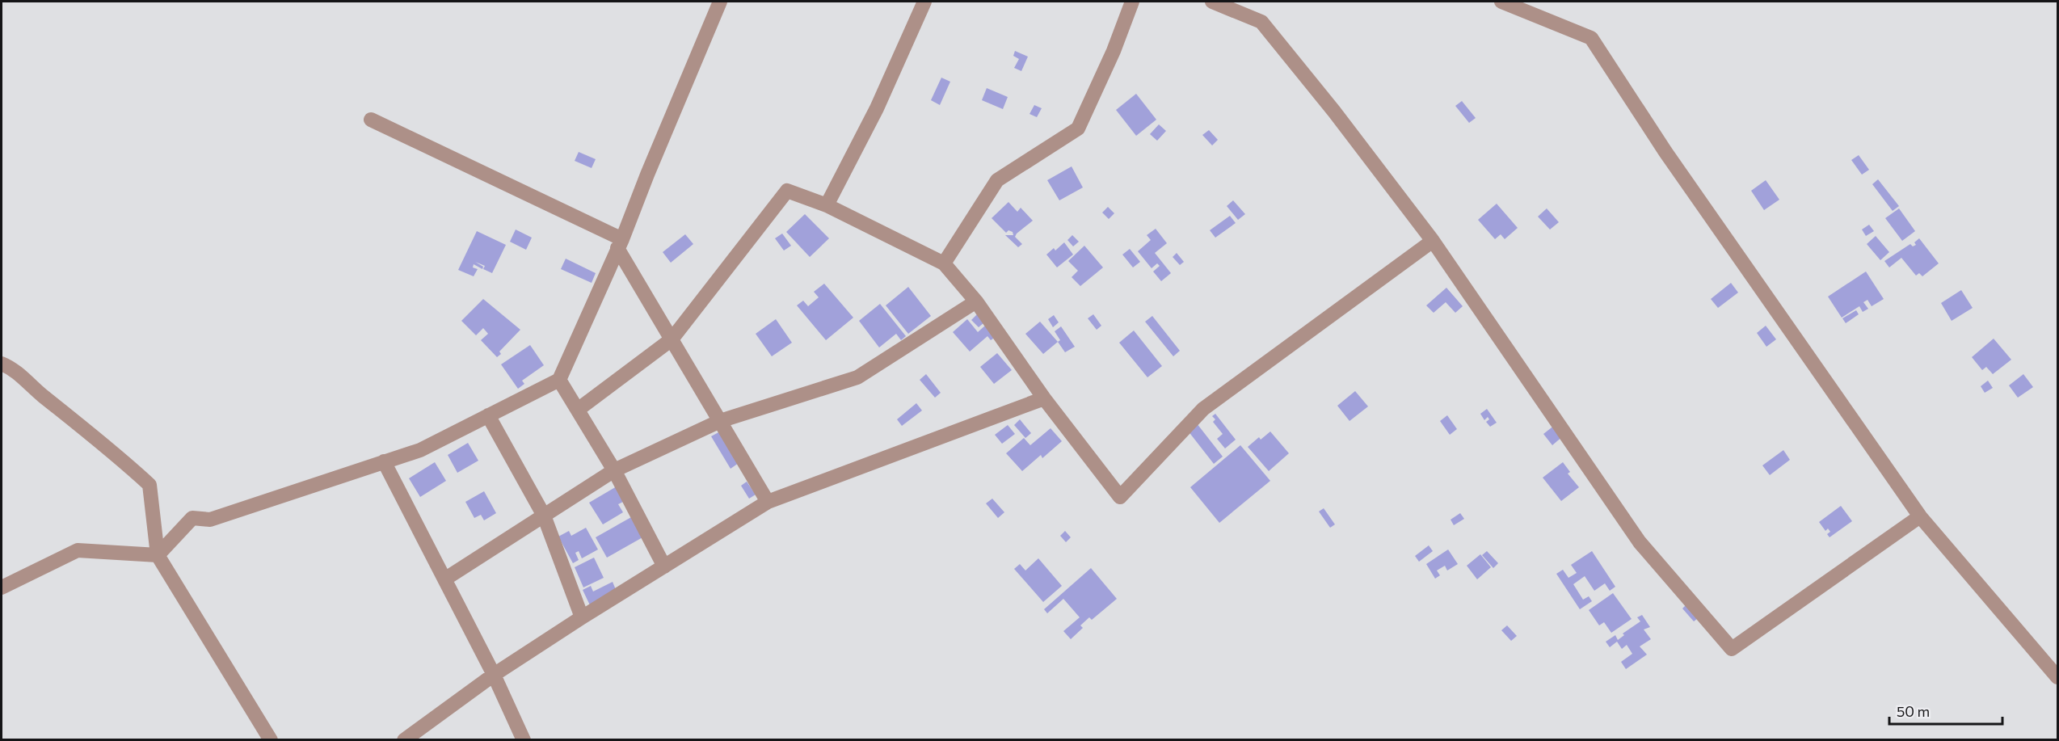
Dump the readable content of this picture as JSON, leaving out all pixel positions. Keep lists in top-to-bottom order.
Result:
{
  "scale_bar": "50 m"
}
